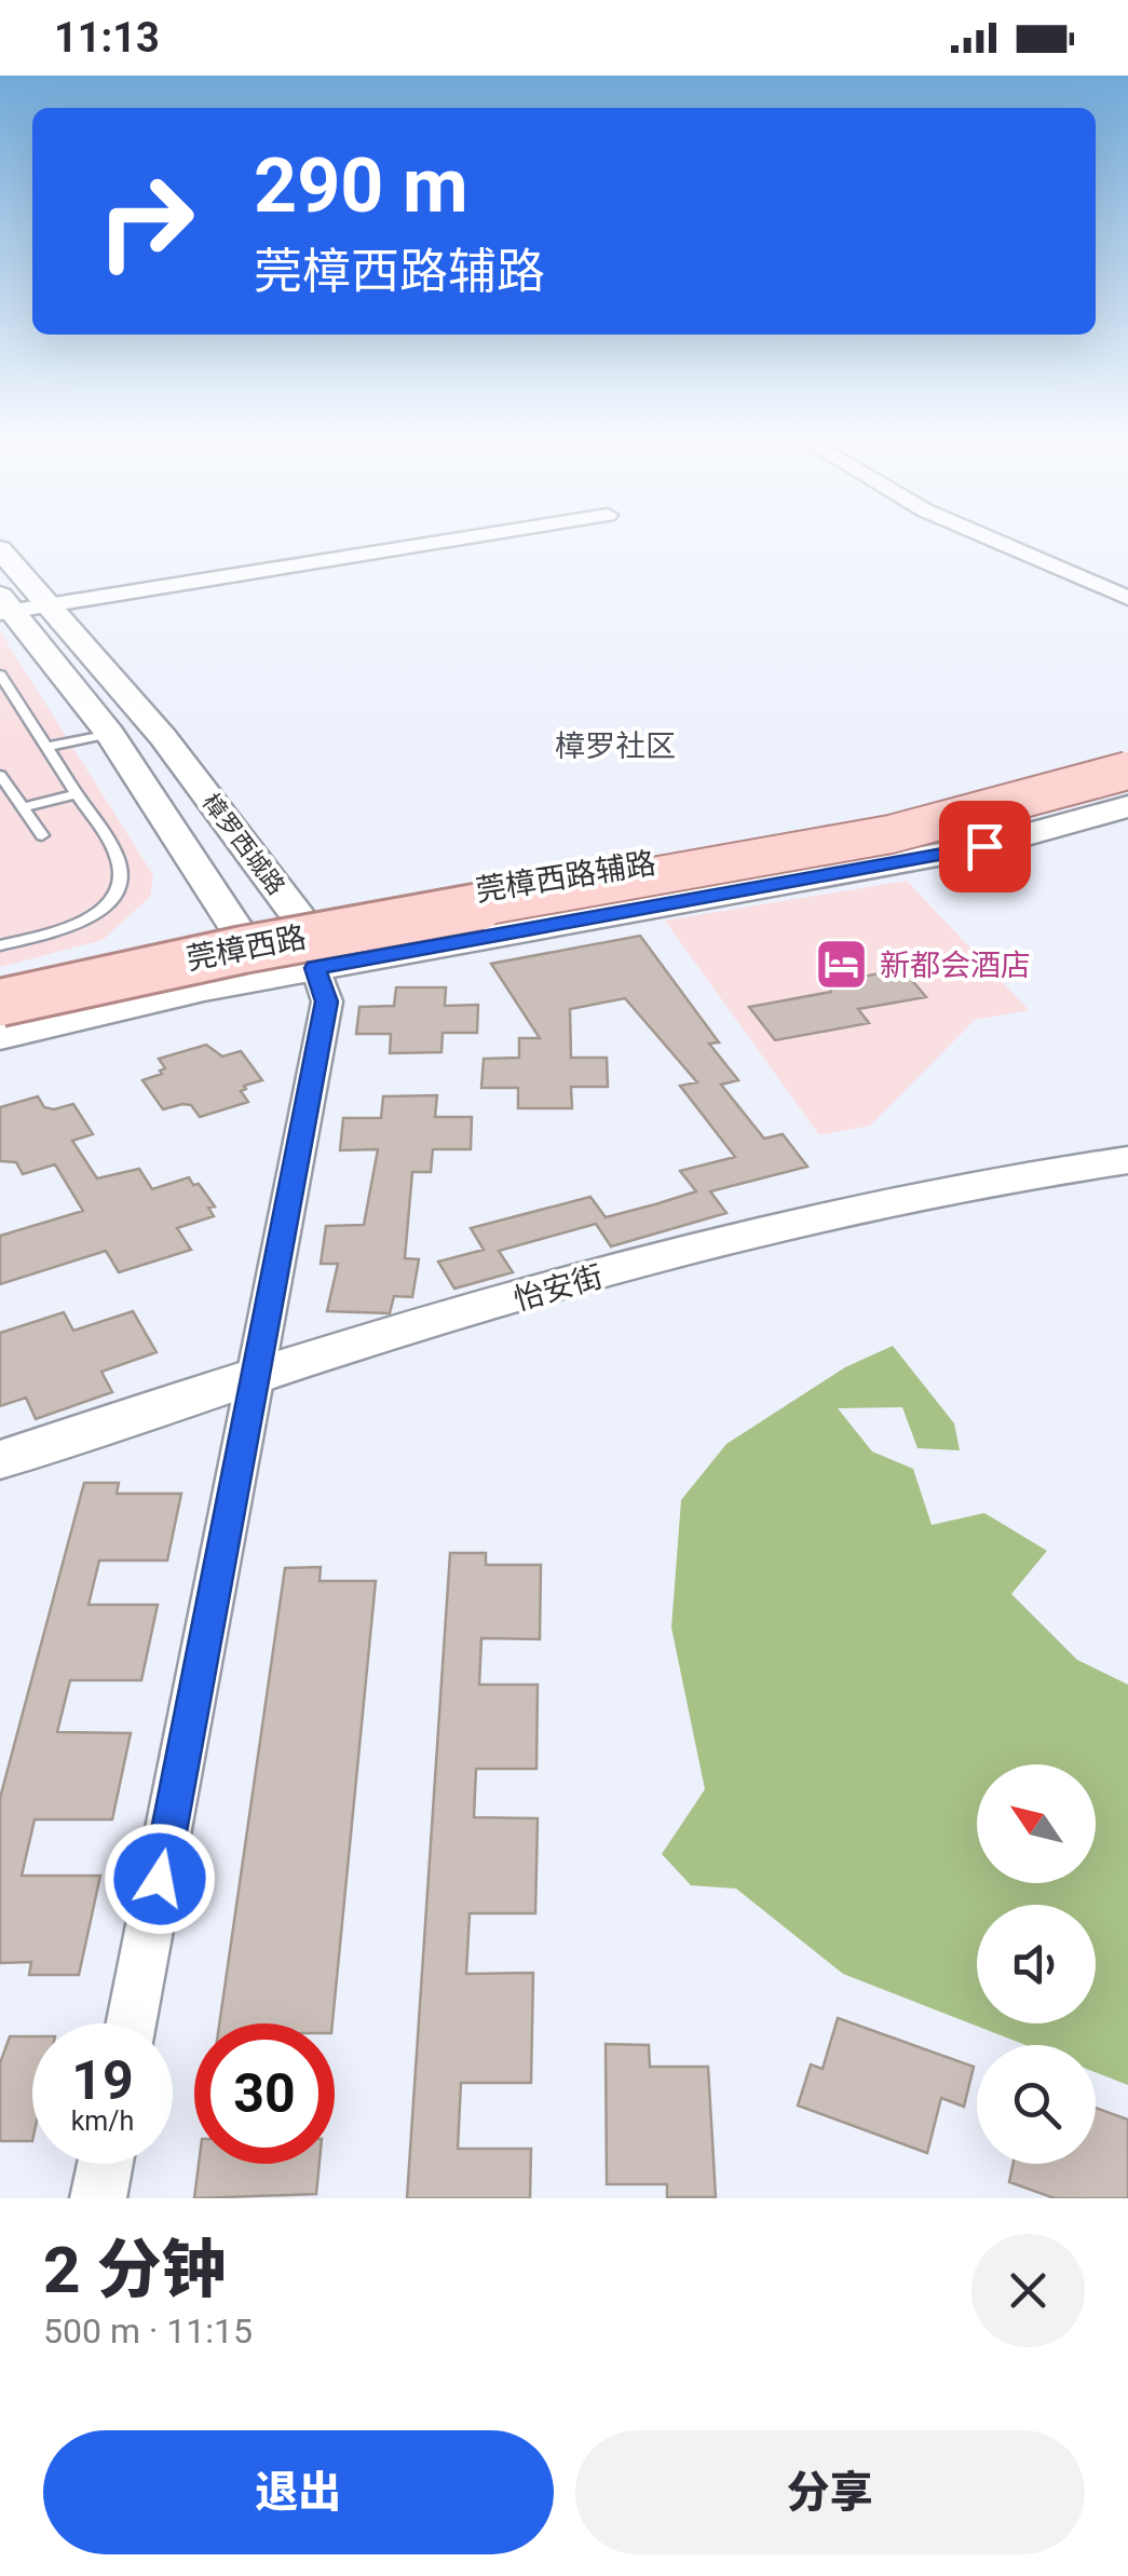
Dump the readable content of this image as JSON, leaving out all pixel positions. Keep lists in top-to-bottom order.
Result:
{
  "streets": {
    "main road": [
      "樟罗西城路",
      "莞樟西路辅路",
      "莞樟西路",
      "怡安街"
    ]
  },
  "crossings": [
    ["樟罗西城路", "莞樟西路辅路"]
  ],
  "districts": ["樟罗社区"],
  "places": {
    "hotel": ["新都会酒店"]
  },
  "north": "top left",
  "page": {
    "status": "11:13",
    "turn": ["290 m", "莞樟西路辅路"],
    "speed": "19 km/h",
    "limit": "30",
    "heading": ["2 分钟", "500 m · 11:15"],
    "buttons": ["退出", "分享"]
  }
}
